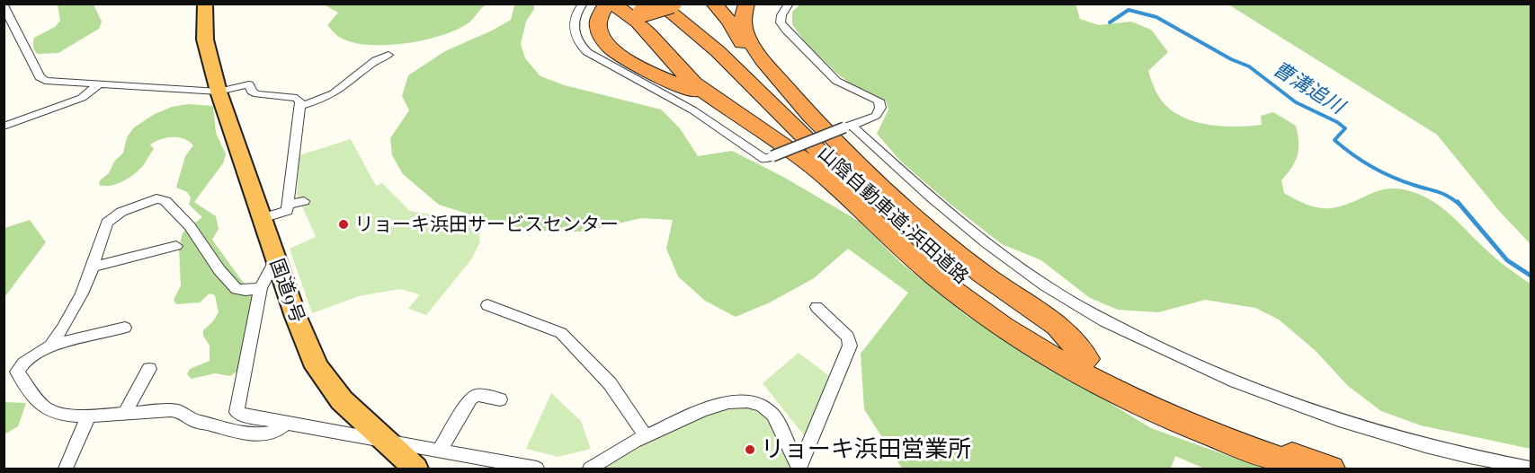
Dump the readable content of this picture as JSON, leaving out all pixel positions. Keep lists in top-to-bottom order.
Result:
{
  "streets": {
    "highway": ["山陰自動車道;浜田道路", "国道9号"]
  },
  "water": ["曹溝追川"],
  "places": ["リョーキ浜田サービスセンター", "リョーキ浜田営業所"]
}
